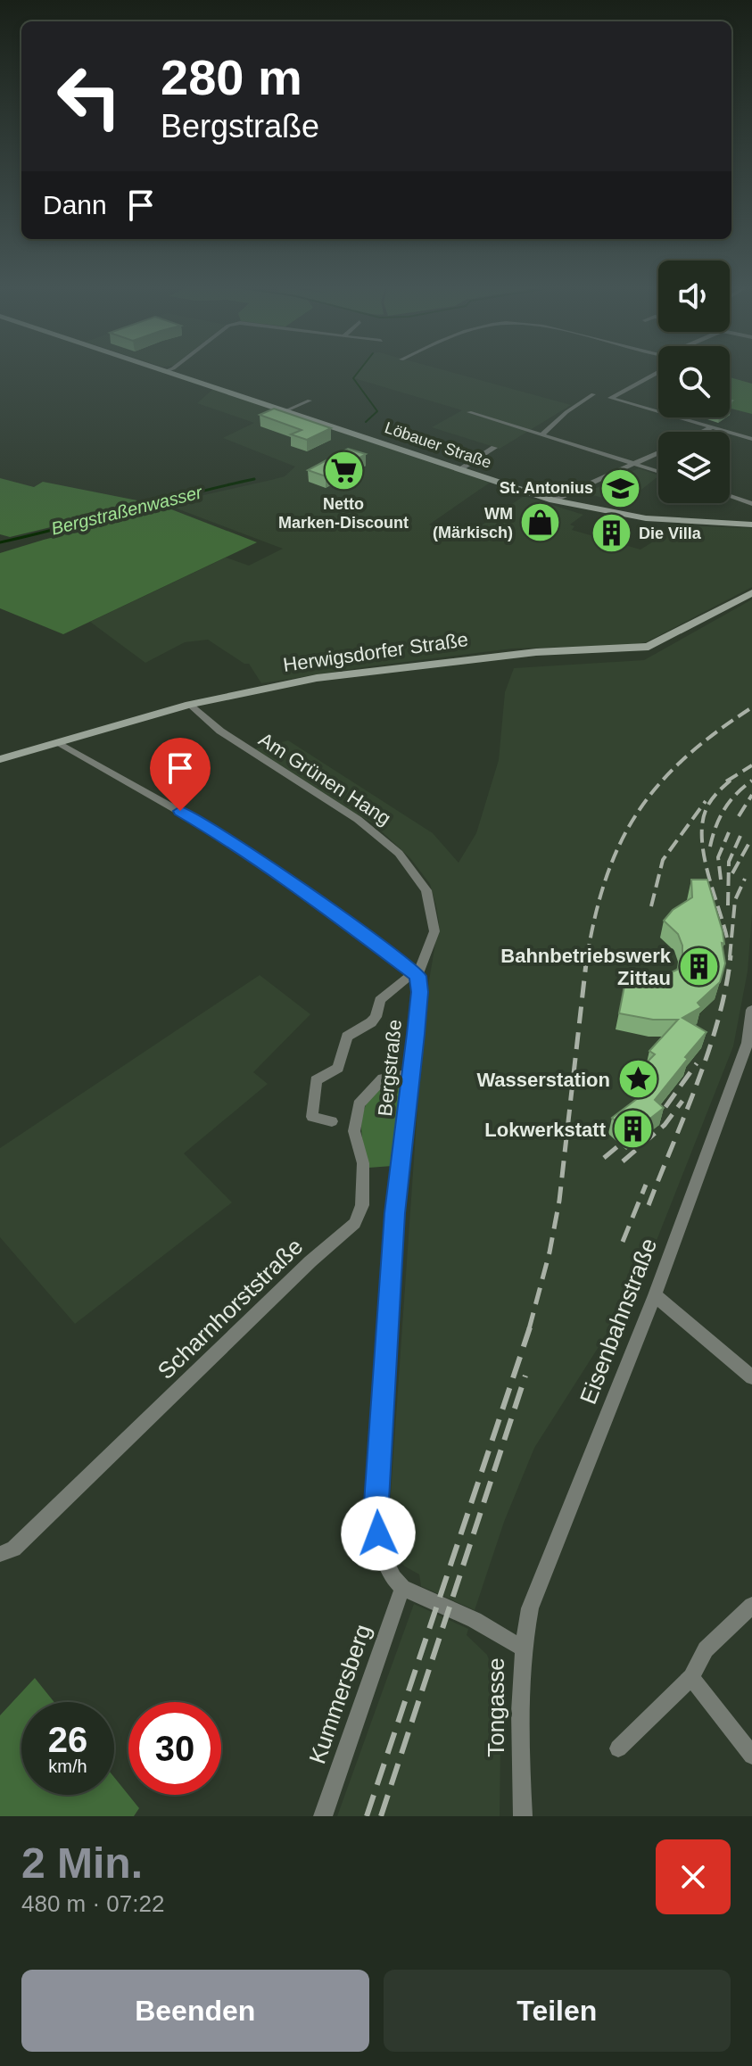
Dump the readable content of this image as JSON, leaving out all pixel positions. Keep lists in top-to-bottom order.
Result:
{
  "streets": {
    "main road": ["Löbauer Straße", "Herwigsdorfer Straße"],
    "street": [
      "Am Grünen Hang",
      "Bergstraße",
      "Scharnhorststraße",
      "Eisenbahnstraße",
      "Kummersberg",
      "Tongasse"
    ]
  },
  "crossings": [
    ["Herwigsdorfer Straße", "Am Grünen Hang"],
    ["Am Grünen Hang", "Bergstraße"],
    ["Bergstraße", "Scharnhorststraße"],
    ["Bergstraße", "Kummersberg"],
    ["Bergstraße", "Tongasse"],
    ["Eisenbahnstraße", "Tongasse"],
    ["Kummersberg", "Tongasse"]
  ],
  "water": ["Bergstraßenwasser"],
  "places": {
    "supermarket": ["Netto Marken-Discount"],
    "school or university": ["St. Antonius"],
    "shop": ["WM (Märkisch)"],
    "building": ["Die Villa", "Bahnbetriebswerk Zittau", "Lokwerkstatt"],
    "place": ["Wasserstation"]
  },
  "page": {
    "turn": ["280 m", "Bergstraße"],
    "then": "Dann",
    "speed": "26 km/h",
    "limit": "30",
    "heading": ["2 Min.", "480 m · 07:22"],
    "buttons": ["Beenden", "Teilen"]
  }
}
